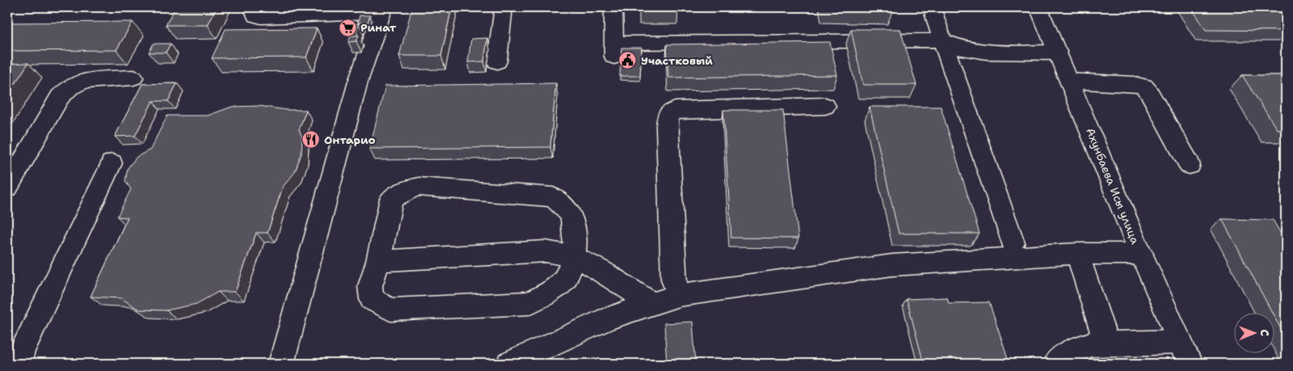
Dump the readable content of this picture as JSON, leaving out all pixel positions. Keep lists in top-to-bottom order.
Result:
{
  "streets": {
    "main road": ["Ахунбаева Исы улица"]
  },
  "places": {
    "supermarket": ["Ринат"],
    "public building": ["Участковый"],
    "restaurant": ["Онтарио"]
  },
  "north": "right"
}
